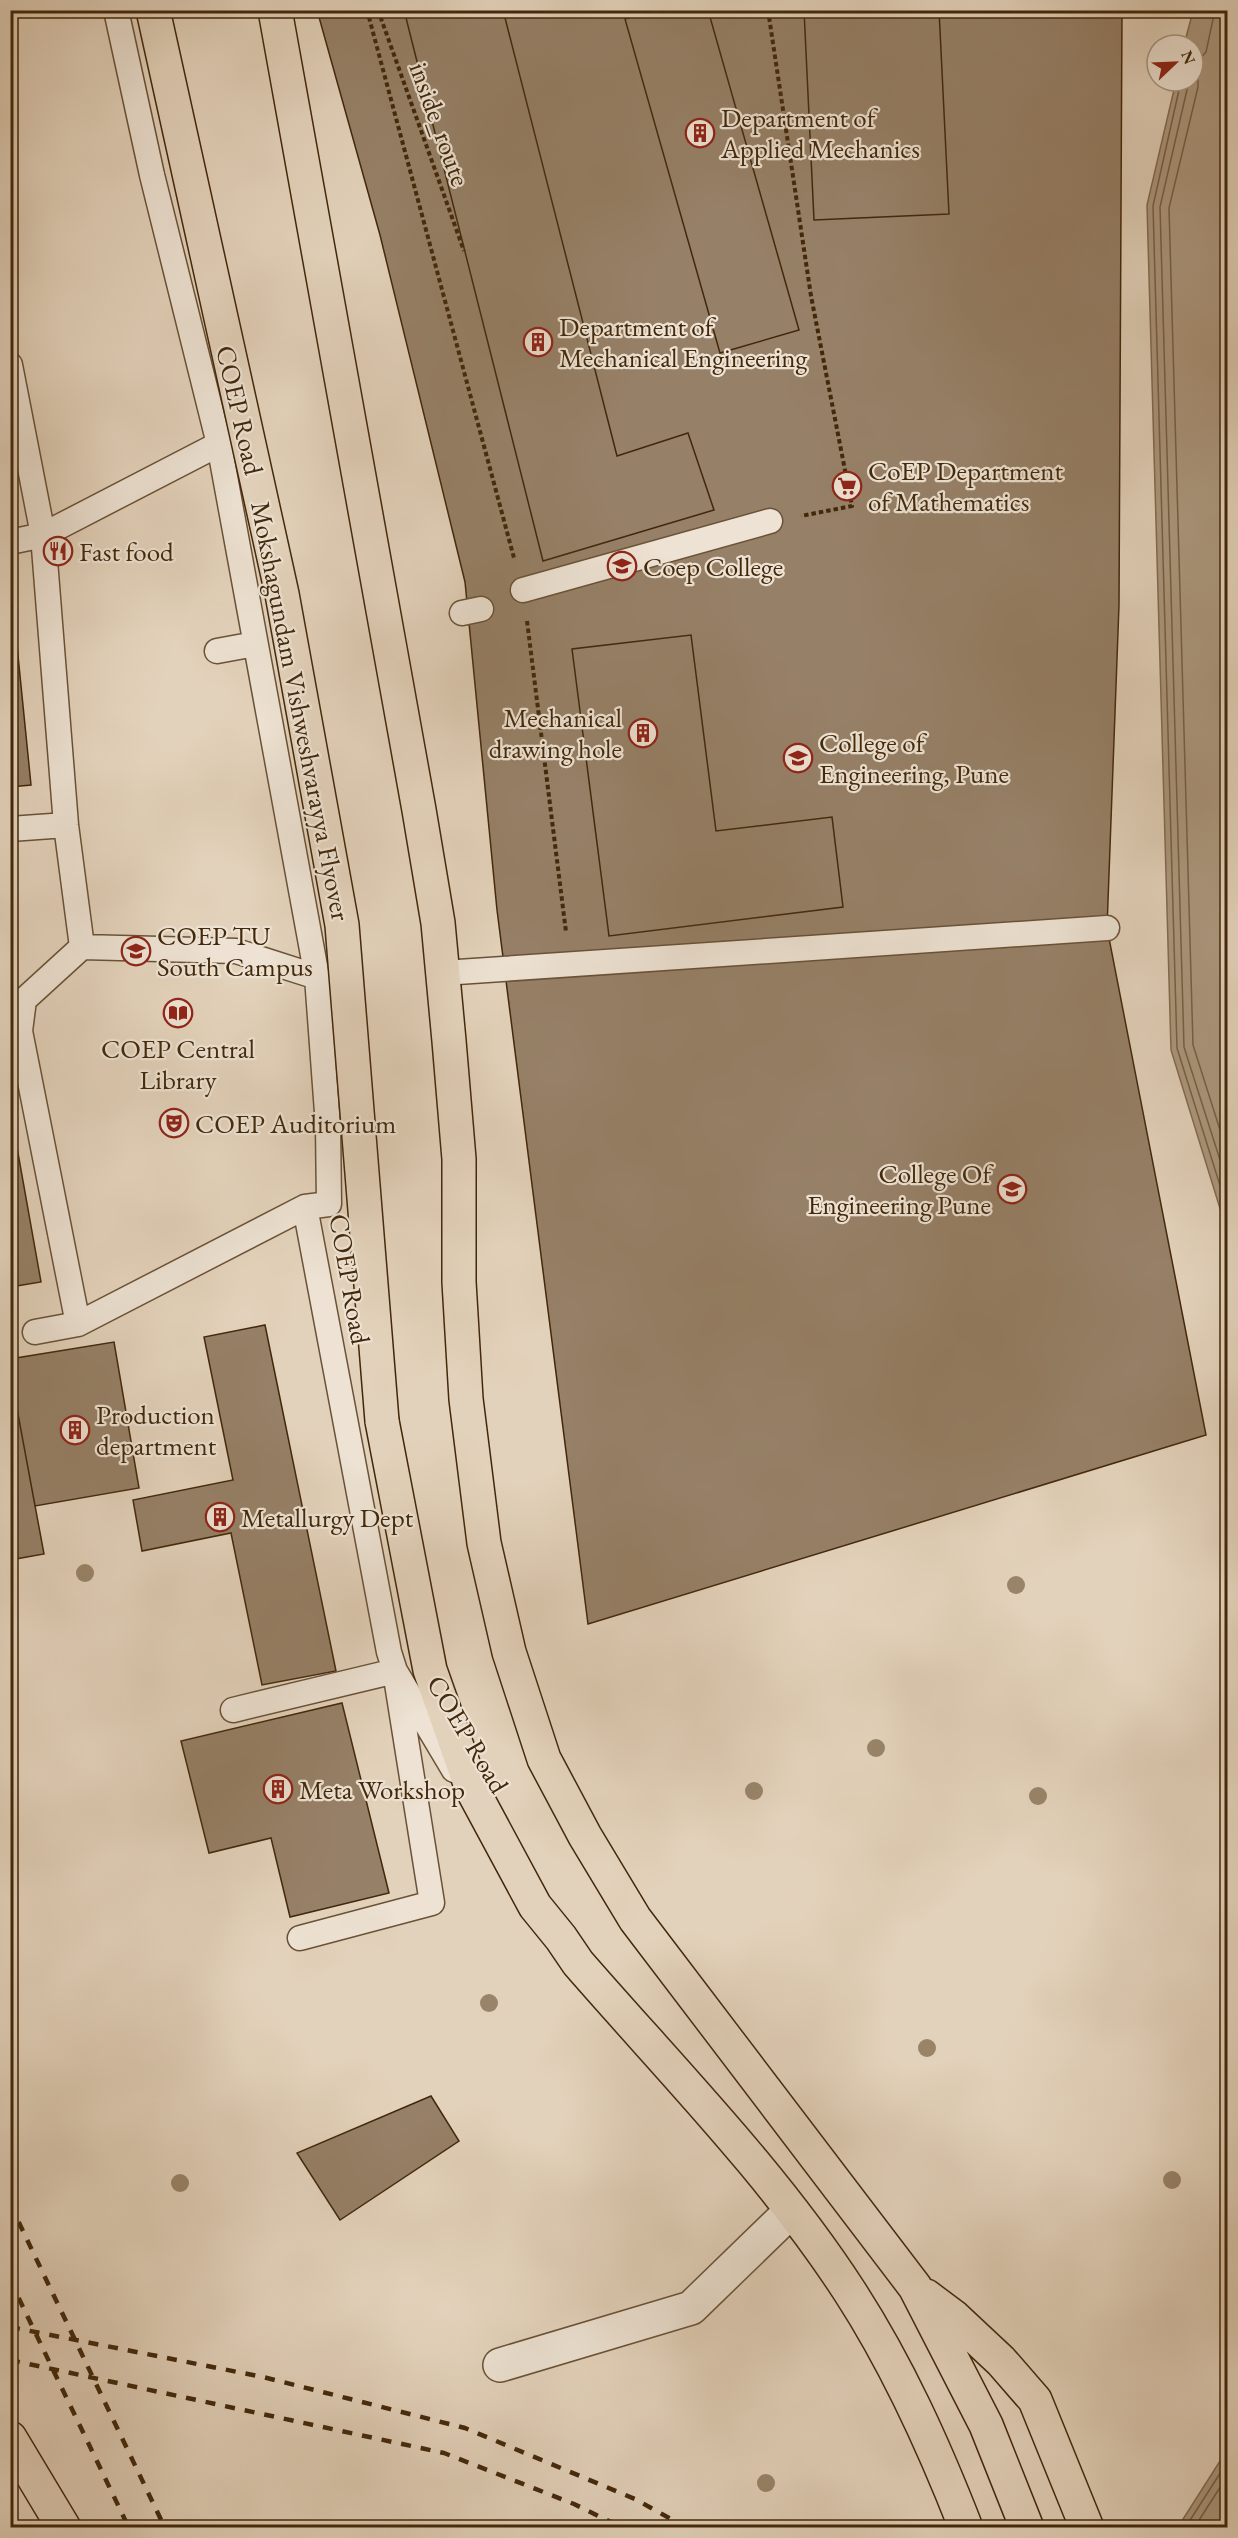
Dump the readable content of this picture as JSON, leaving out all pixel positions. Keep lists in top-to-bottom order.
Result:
{
  "streets": {
    "main road": ["Mokshagundam Vishweshvarayya Flyover"],
    "lane": ["COEP Road"],
    "path": ["inside_route"]
  },
  "crossings": [
    ["COEP Road", "Mokshagundam Vishweshvarayya Flyover"]
  ],
  "places": {
    "building": [
      "Department of Applied Mechanics",
      "Department of Mechanical Engineering",
      "Mechanical drawing hole",
      "Production department",
      "Metallurgy Dept",
      "Meta Workshop"
    ],
    "supermarket": ["CoEP Department of Mathematics"],
    "restaurant": ["Fast food"],
    "school or university": [
      "Coep College",
      "College of Engineering, Pune",
      "COEP TU South Campus",
      "College Of Engineering Pune"
    ],
    "library": ["COEP Central Library"],
    "theatre": ["COEP Auditorium"]
  },
  "north": "top right"
}
